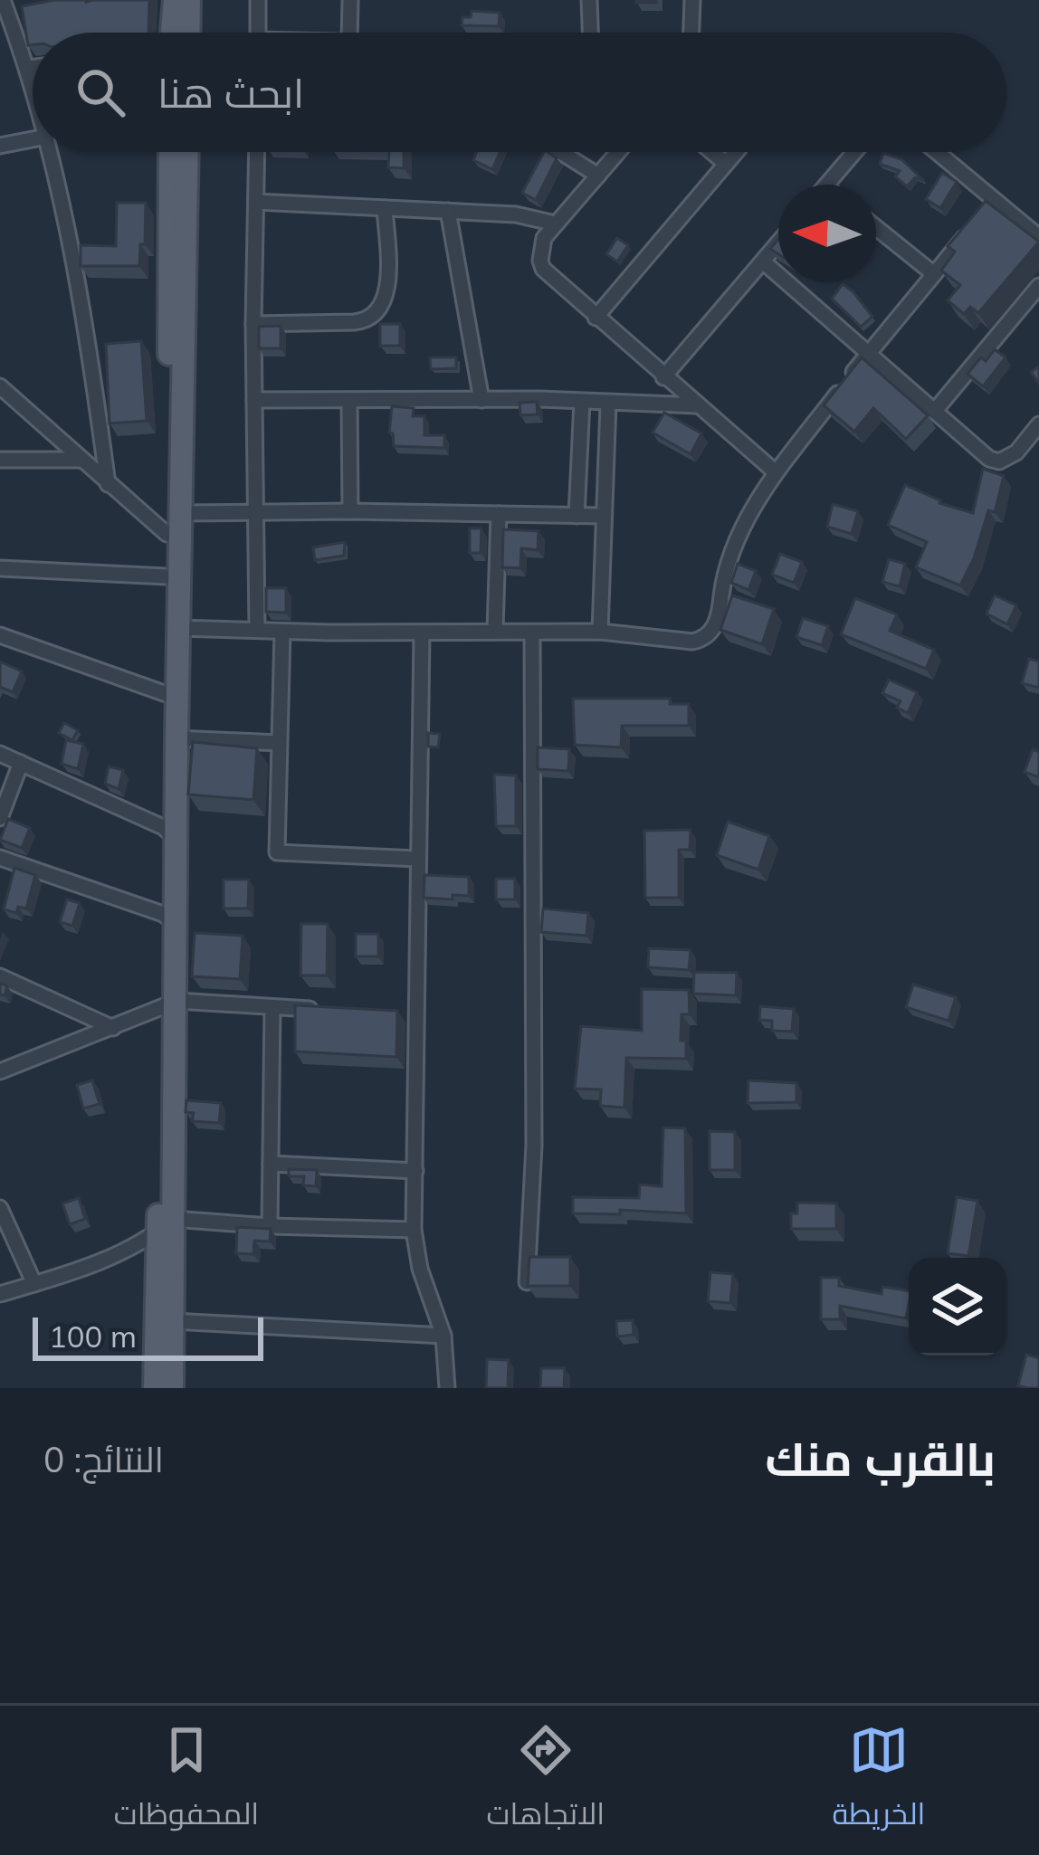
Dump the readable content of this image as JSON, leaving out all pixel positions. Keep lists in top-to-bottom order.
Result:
{
  "scale_bar": "100 m",
  "north": "left",
  "page": {
    "search": "ابحث هنا",
    "scale": "100 m",
    "heading": ["بالقرب منك", "النتائج: 0"],
    "nav": ["الخريطة", "الاتجاهات", "المحفوظات"]
  }
}
